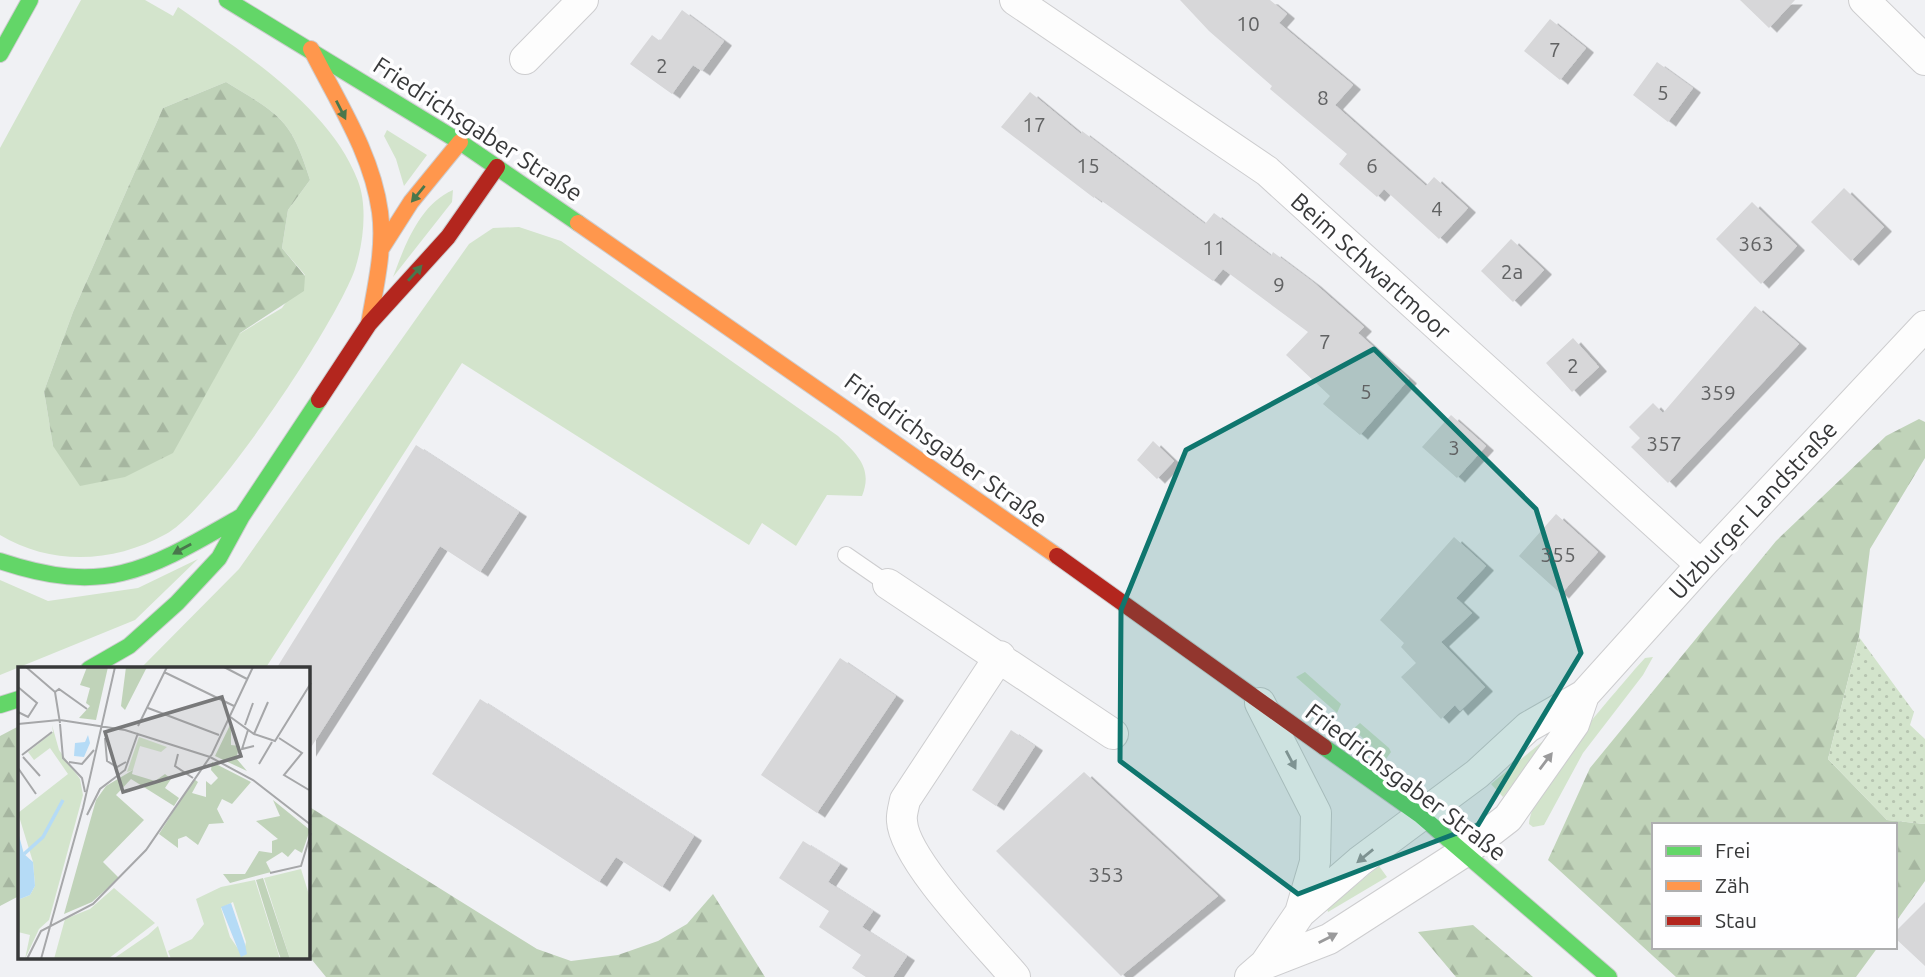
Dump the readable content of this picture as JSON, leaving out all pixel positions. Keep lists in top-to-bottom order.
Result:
{
  "streets": {
    "main road": ["Friedrichsgaber Straße"],
    "street": ["Beim Schwartmoor", "Ulzburger Landstraße"]
  },
  "crossings": [
    ["Friedrichsgaber Straße", "Ulzburger Landstraße"],
    ["Beim Schwartmoor", "Ulzburger Landstraße"]
  ],
  "house_numbers": [
    "10",
    "7",
    "2",
    "5",
    "8",
    "17",
    "15",
    "6",
    "4",
    "363",
    "11",
    "2a",
    "9",
    "7",
    "2",
    "5",
    "359",
    "357",
    "3",
    "355",
    "353"
  ],
  "legend": ["Frei", "Zäh", "Stau"]
}
